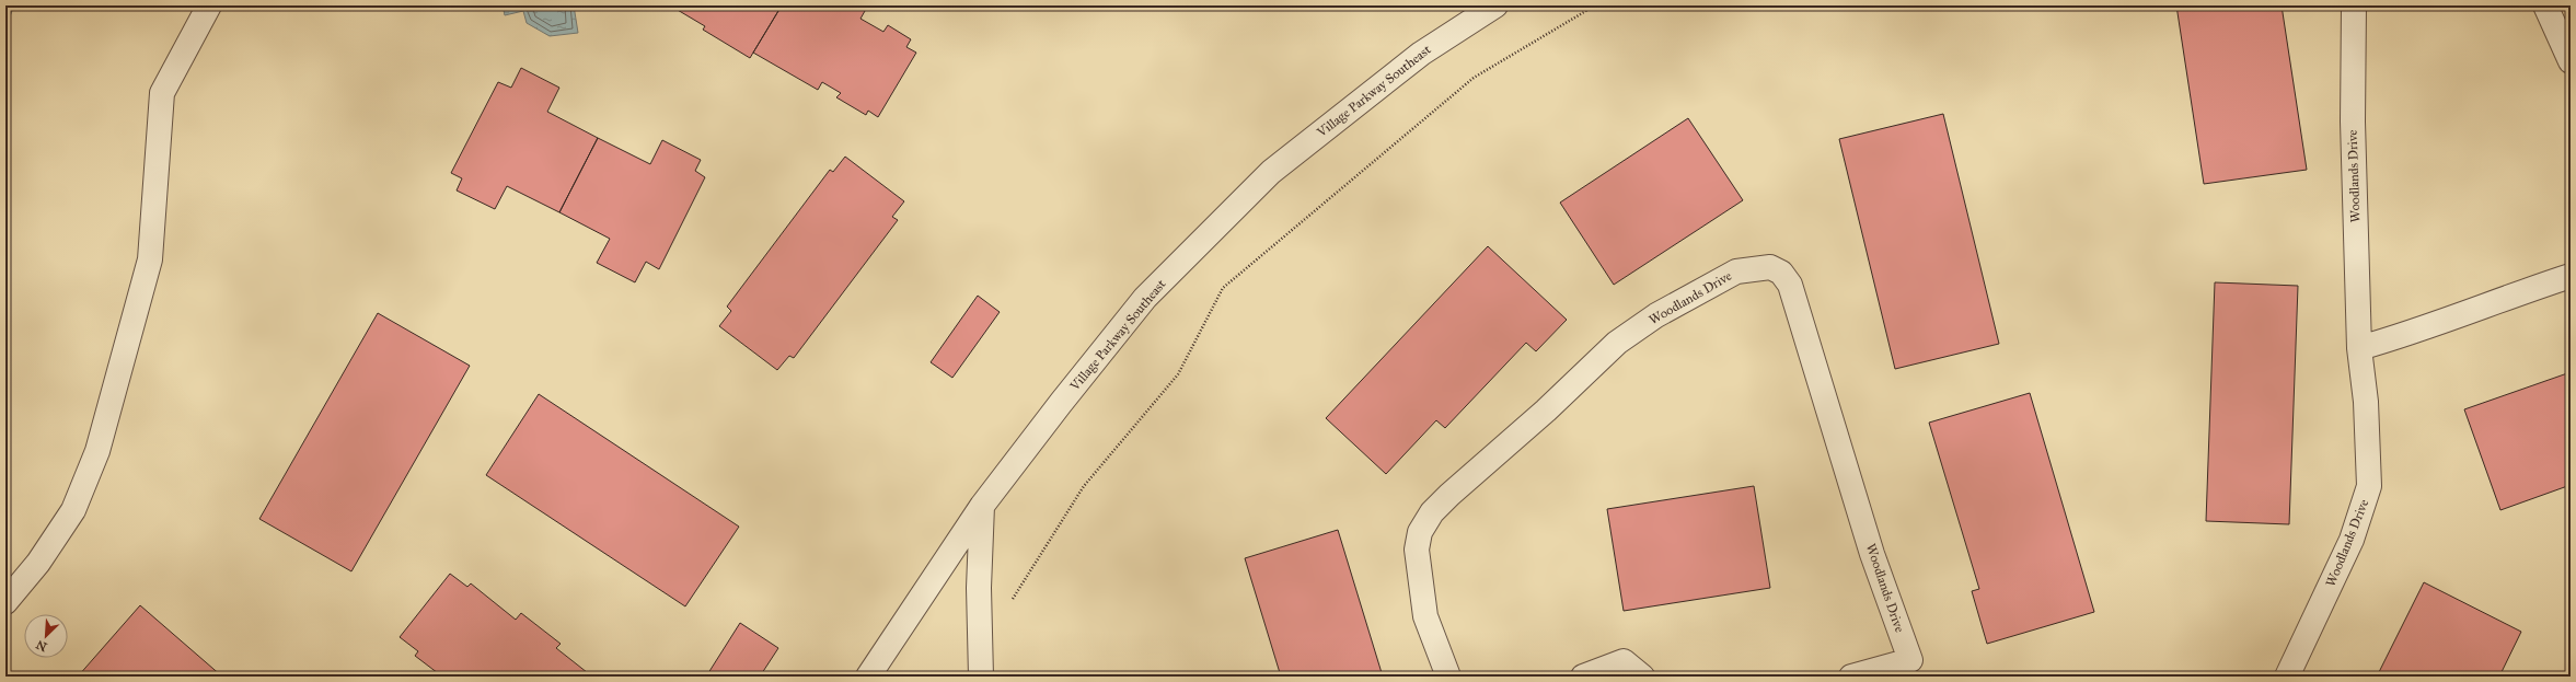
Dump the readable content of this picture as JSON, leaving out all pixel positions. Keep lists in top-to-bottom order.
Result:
{
  "streets": {
    "street": ["Village Parkway Southeast", "Woodlands Drive"]
  },
  "north": "bottom left"
}
